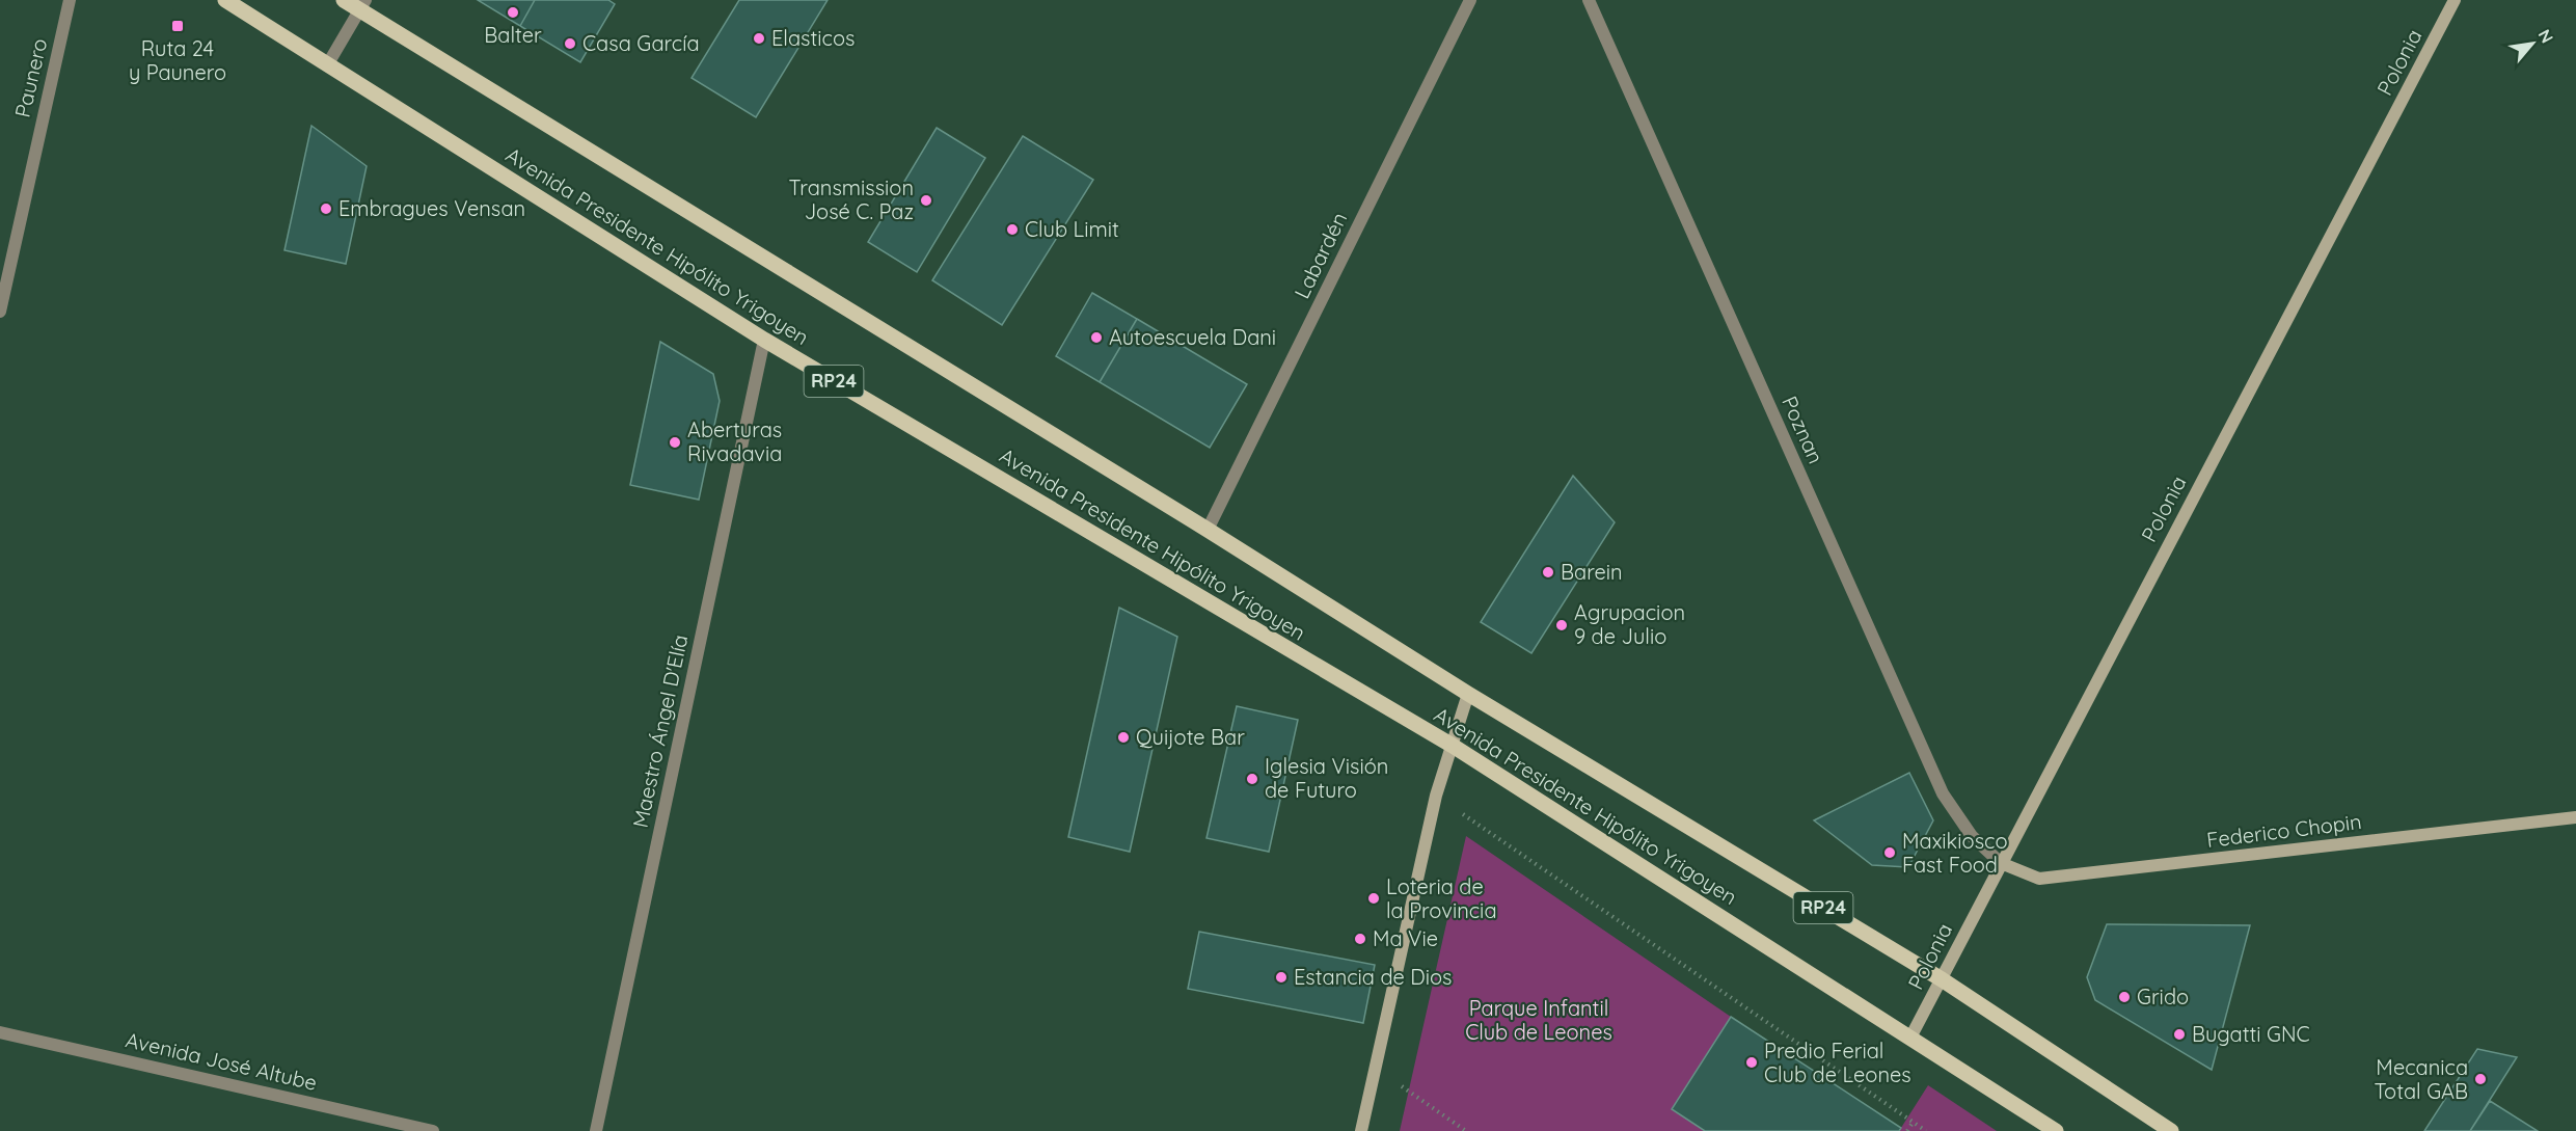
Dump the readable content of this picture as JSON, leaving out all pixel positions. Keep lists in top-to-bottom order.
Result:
{
  "streets": {
    "main road": ["Avenida Presidente Hipólito Yrigoyen", "RP24"],
    "street": [
      "Polonia",
      "Paunero",
      "Labardén",
      "Poznan",
      "Maestro Ángel D'Elía",
      "Federico Chopin",
      "Avenida José Altube"
    ]
  },
  "crossings": [
    ["Polonia", "Avenida Presidente Hipólito Yrigoyen"],
    ["Polonia", "Poznan"],
    ["Polonia", "Federico Chopin"],
    ["Avenida Presidente Hipólito Yrigoyen", "Labardén"],
    ["Avenida Presidente Hipólito Yrigoyen", "Maestro Ángel D'Elía"],
    ["Poznan", "Federico Chopin"]
  ],
  "parks": ["Parque Infantil Club de Leones"],
  "places": {
    "other": [
      "Balter",
      "Elasticos",
      "Casa García",
      "Transmission José C. Paz",
      "Embragues Vensan",
      "Club Limit",
      "Autoescuela Dani",
      "Aberturas Rivadavia",
      "Barein",
      "Agrupacion 9 de Julio",
      "Quijote Bar",
      "Iglesia Visión de Futuro",
      "Maxikiosco Fast Food",
      "Loteria de la Provincia",
      "Ma Vie",
      "Estancia de Dios",
      "Grido",
      "Bugatti GNC",
      "Predio Ferial Club de Leones",
      "Mecanica Total GAB"
    ],
    "transit": ["Ruta 24 y Paunero"]
  },
  "north": "top right"
}
